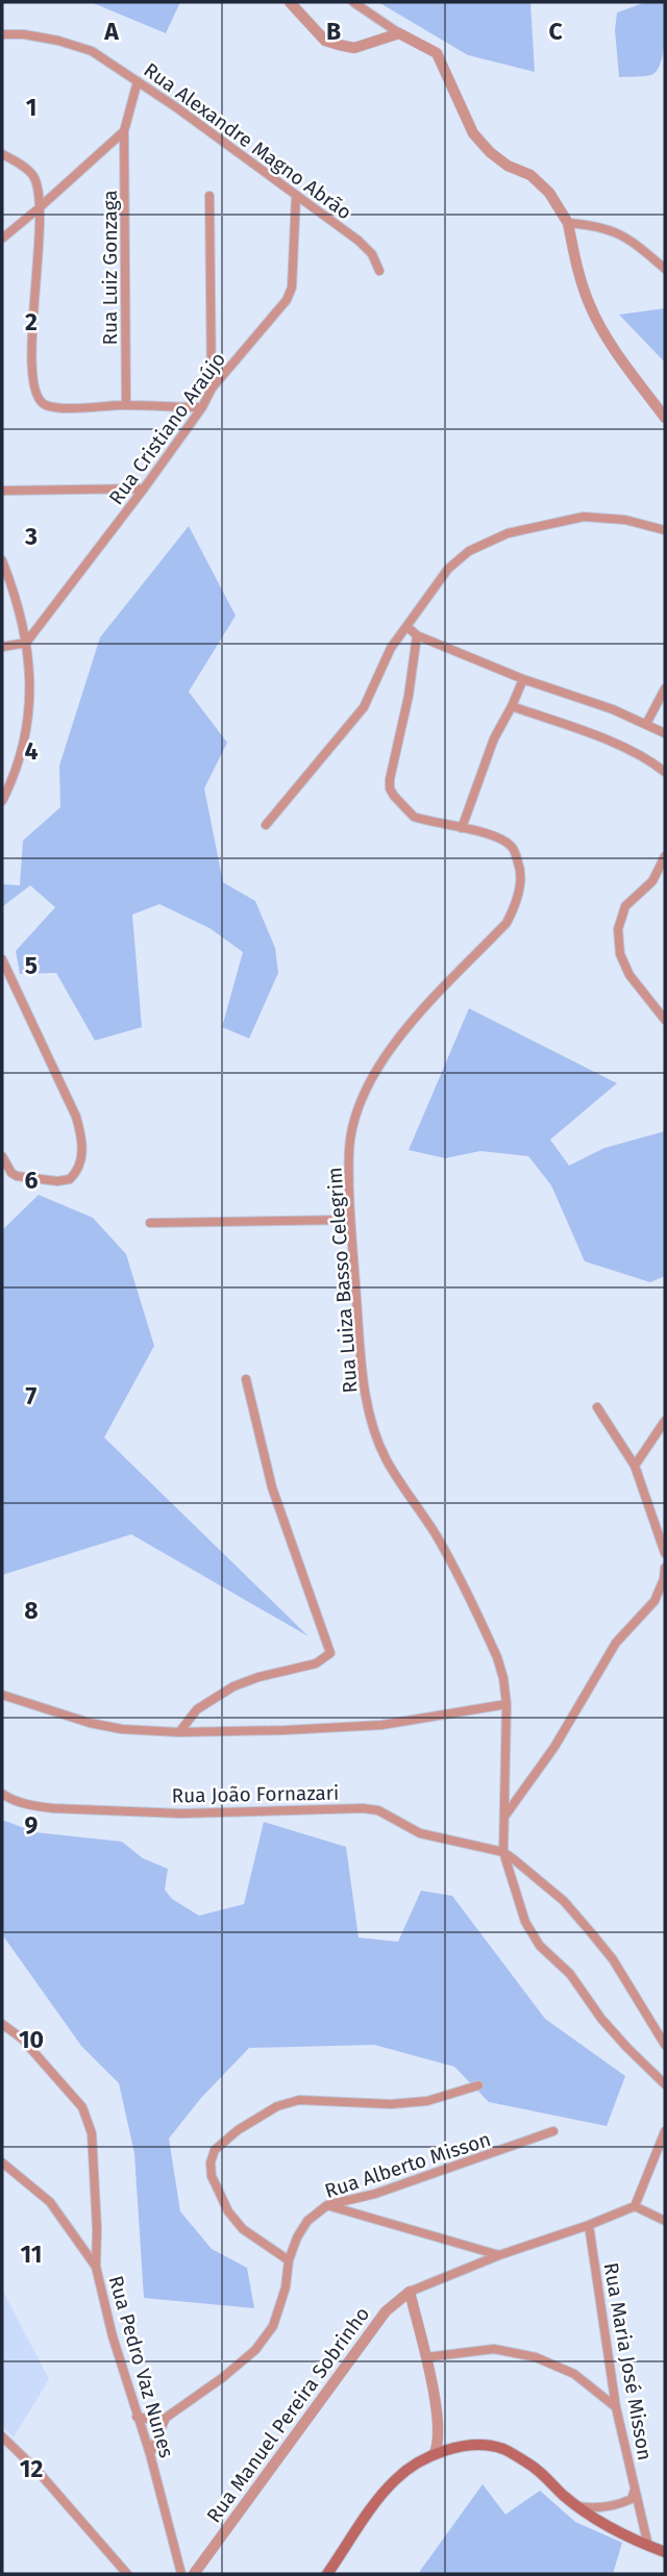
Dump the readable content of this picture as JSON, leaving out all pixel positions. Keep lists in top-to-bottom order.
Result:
{
  "streets": {
    "street": [
      "Rua Alexandre Magno Abrão",
      "Rua Luiz Gonzaga",
      "Rua Cristiano Araújo",
      "Rua Luiza Basso Celegrim",
      "Rua João Fornazari",
      "Rua Alberto Misson",
      "Rua Maria José Misson",
      "Rua Pedro Vaz Nunes",
      "Rua Manuel Pereira Sobrinho"
    ]
  },
  "crossings": [
    ["Rua Alexandre Magno Abrão", "Rua Luiz Gonzaga"],
    ["Rua Alexandre Magno Abrão", "Rua Cristiano Araújo"],
    ["Rua Luiza Basso Celegrim", "Rua João Fornazari"],
    ["Rua Maria José Misson", "Rua Manuel Pereira Sobrinho"]
  ],
  "grid": {
    "columns": ["A", "B", "C"],
    "rows": [
      "1",
      "2",
      "3",
      "4",
      "5",
      "6",
      "7",
      "8",
      "9",
      "10",
      "11",
      "12"
    ]
  }
}
